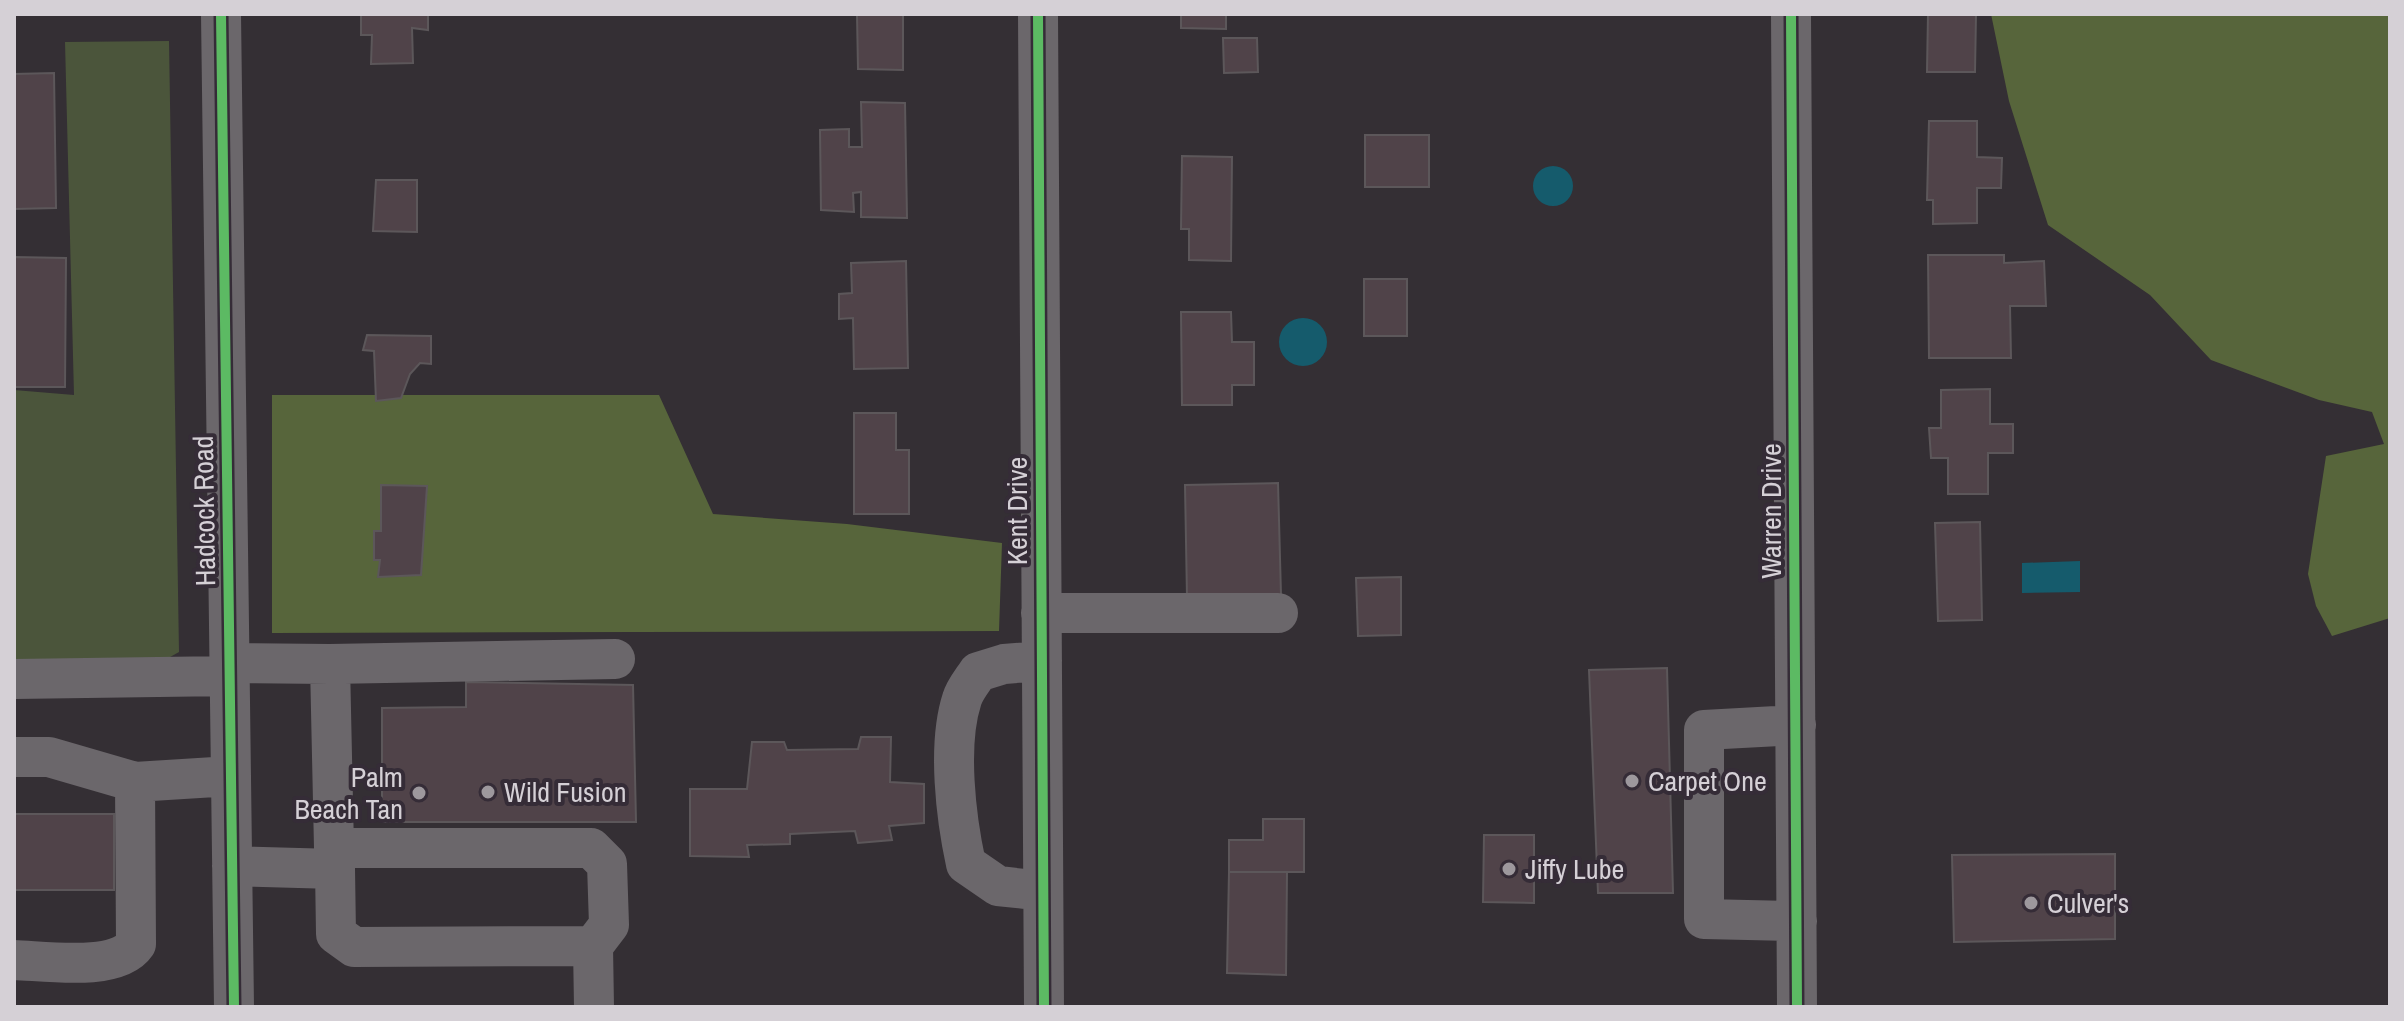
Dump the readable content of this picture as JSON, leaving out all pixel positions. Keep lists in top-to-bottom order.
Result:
{
  "streets": {
    "street": ["Hadcock Road", "Kent Drive", "Warren Drive"]
  },
  "places": [
    "Carpet One",
    "Wild Fusion",
    "Palm Beach Tan",
    "Jiffy Lube",
    "Culver's"
  ]
}
